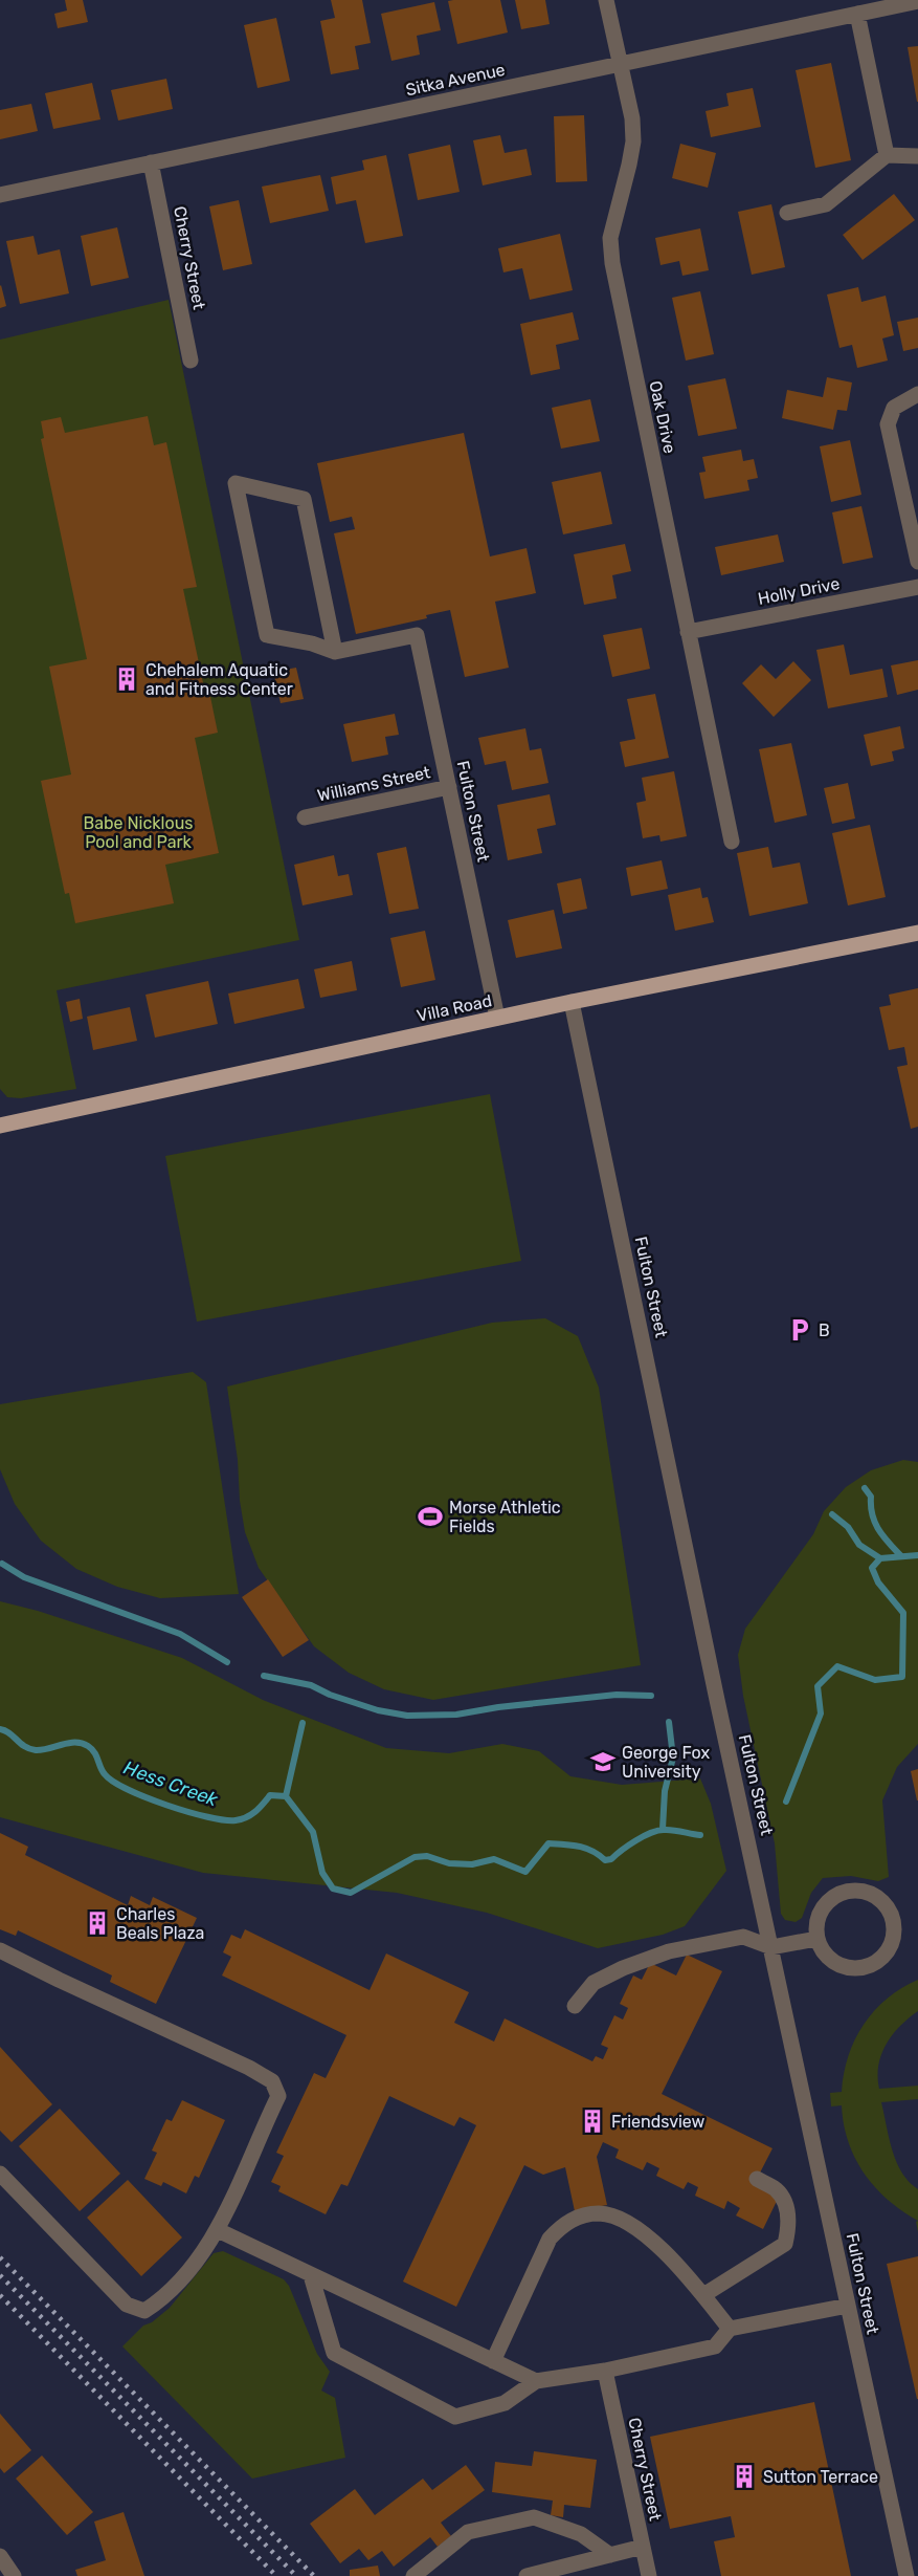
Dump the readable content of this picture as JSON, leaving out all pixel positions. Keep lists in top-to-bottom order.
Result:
{
  "streets": {
    "main road": ["Villa Road"],
    "street": [
      "Sitka Avenue",
      "Cherry Street",
      "Oak Drive",
      "Holly Drive",
      "Williams Street",
      "Fulton Street"
    ]
  },
  "crossings": [
    ["Sitka Avenue", "Cherry Street"],
    ["Sitka Avenue", "Oak Drive"],
    ["Oak Drive", "Holly Drive"],
    ["Williams Street", "Fulton Street"],
    ["Fulton Street", "Villa Road"]
  ],
  "water": ["Hess Creek"],
  "parks": ["Babe Nicklous Pool and Park"],
  "places": {
    "building": [
      "Chehalem Aquatic and Fitness Center",
      "Charles Beals Plaza",
      "Friendsview",
      "Sutton Terrace"
    ],
    "parking": ["B"],
    "sports": ["Morse Athletic Fields"],
    "school or university": ["George Fox University"]
  }
}
